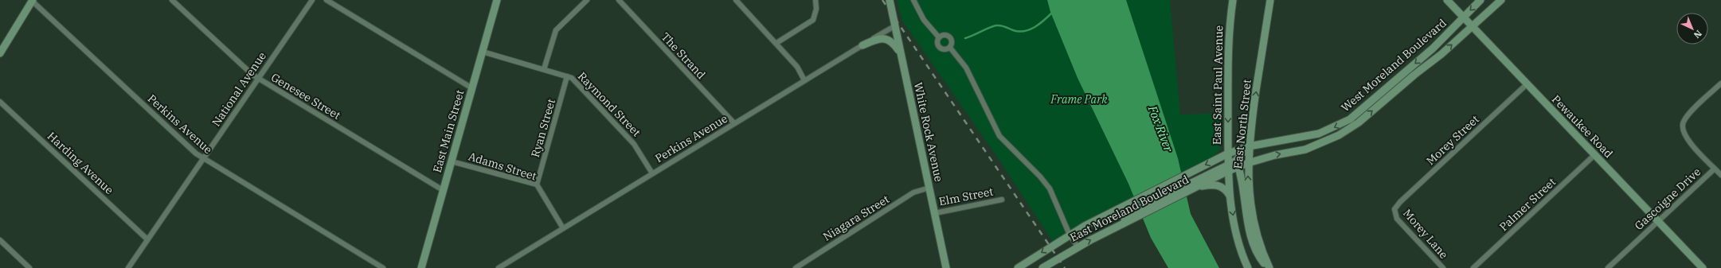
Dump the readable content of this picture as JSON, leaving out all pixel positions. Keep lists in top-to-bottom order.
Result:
{
  "streets": {
    "main road": [
      "West Moreland Boulevard",
      "East Saint Paul Avenue",
      "East North Street",
      "Pewaukee Road",
      "East Main Street",
      "White Rock Avenue",
      "East Moreland Boulevard"
    ],
    "street": [
      "The Strand",
      "National Avenue",
      "Genesee Street",
      "Raymond Street",
      "Perkins Avenue",
      "Ryan Street",
      "Morey Street",
      "Harding Avenue",
      "Adams Street",
      "Elm Street",
      "Gascoigne Drive",
      "Palmer Street",
      "Niagara Street",
      "Morey Lane"
    ]
  },
  "crossings": [
    ["The Strand", "Perkins Avenue"],
    ["West Moreland Boulevard", "East Saint Paul Avenue"],
    ["West Moreland Boulevard", "East North Street"],
    ["West Moreland Boulevard", "Pewaukee Road"],
    ["West Moreland Boulevard", "East Moreland Boulevard"],
    ["East Saint Paul Avenue", "East North Street"],
    ["East Saint Paul Avenue", "East Moreland Boulevard"],
    ["National Avenue", "Genesee Street"],
    ["National Avenue", "Perkins Avenue"],
    ["National Avenue", "Harding Avenue"],
    ["Genesee Street", "East Main Street"],
    ["Raymond Street", "Perkins Avenue"],
    ["Raymond Street", "Ryan Street"],
    ["Raymond Street", "East Main Street"],
    ["Perkins Avenue", "White Rock Avenue"],
    ["Perkins Avenue", "Adams Street"],
    ["East North Street", "East Moreland Boulevard"],
    ["Pewaukee Road", "Morey Street"],
    ["Pewaukee Road", "Gascoigne Drive"],
    ["Pewaukee Road", "Palmer Street"],
    ["Ryan Street", "Adams Street"],
    ["East Main Street", "Adams Street"],
    ["White Rock Avenue", "Elm Street"],
    ["White Rock Avenue", "Niagara Street"],
    ["Morey Street", "Morey Lane"]
  ],
  "one_way": ["East Saint Paul Avenue"],
  "water": ["Fox River"],
  "parks": ["Frame Park"],
  "north": "bottom right"
}
